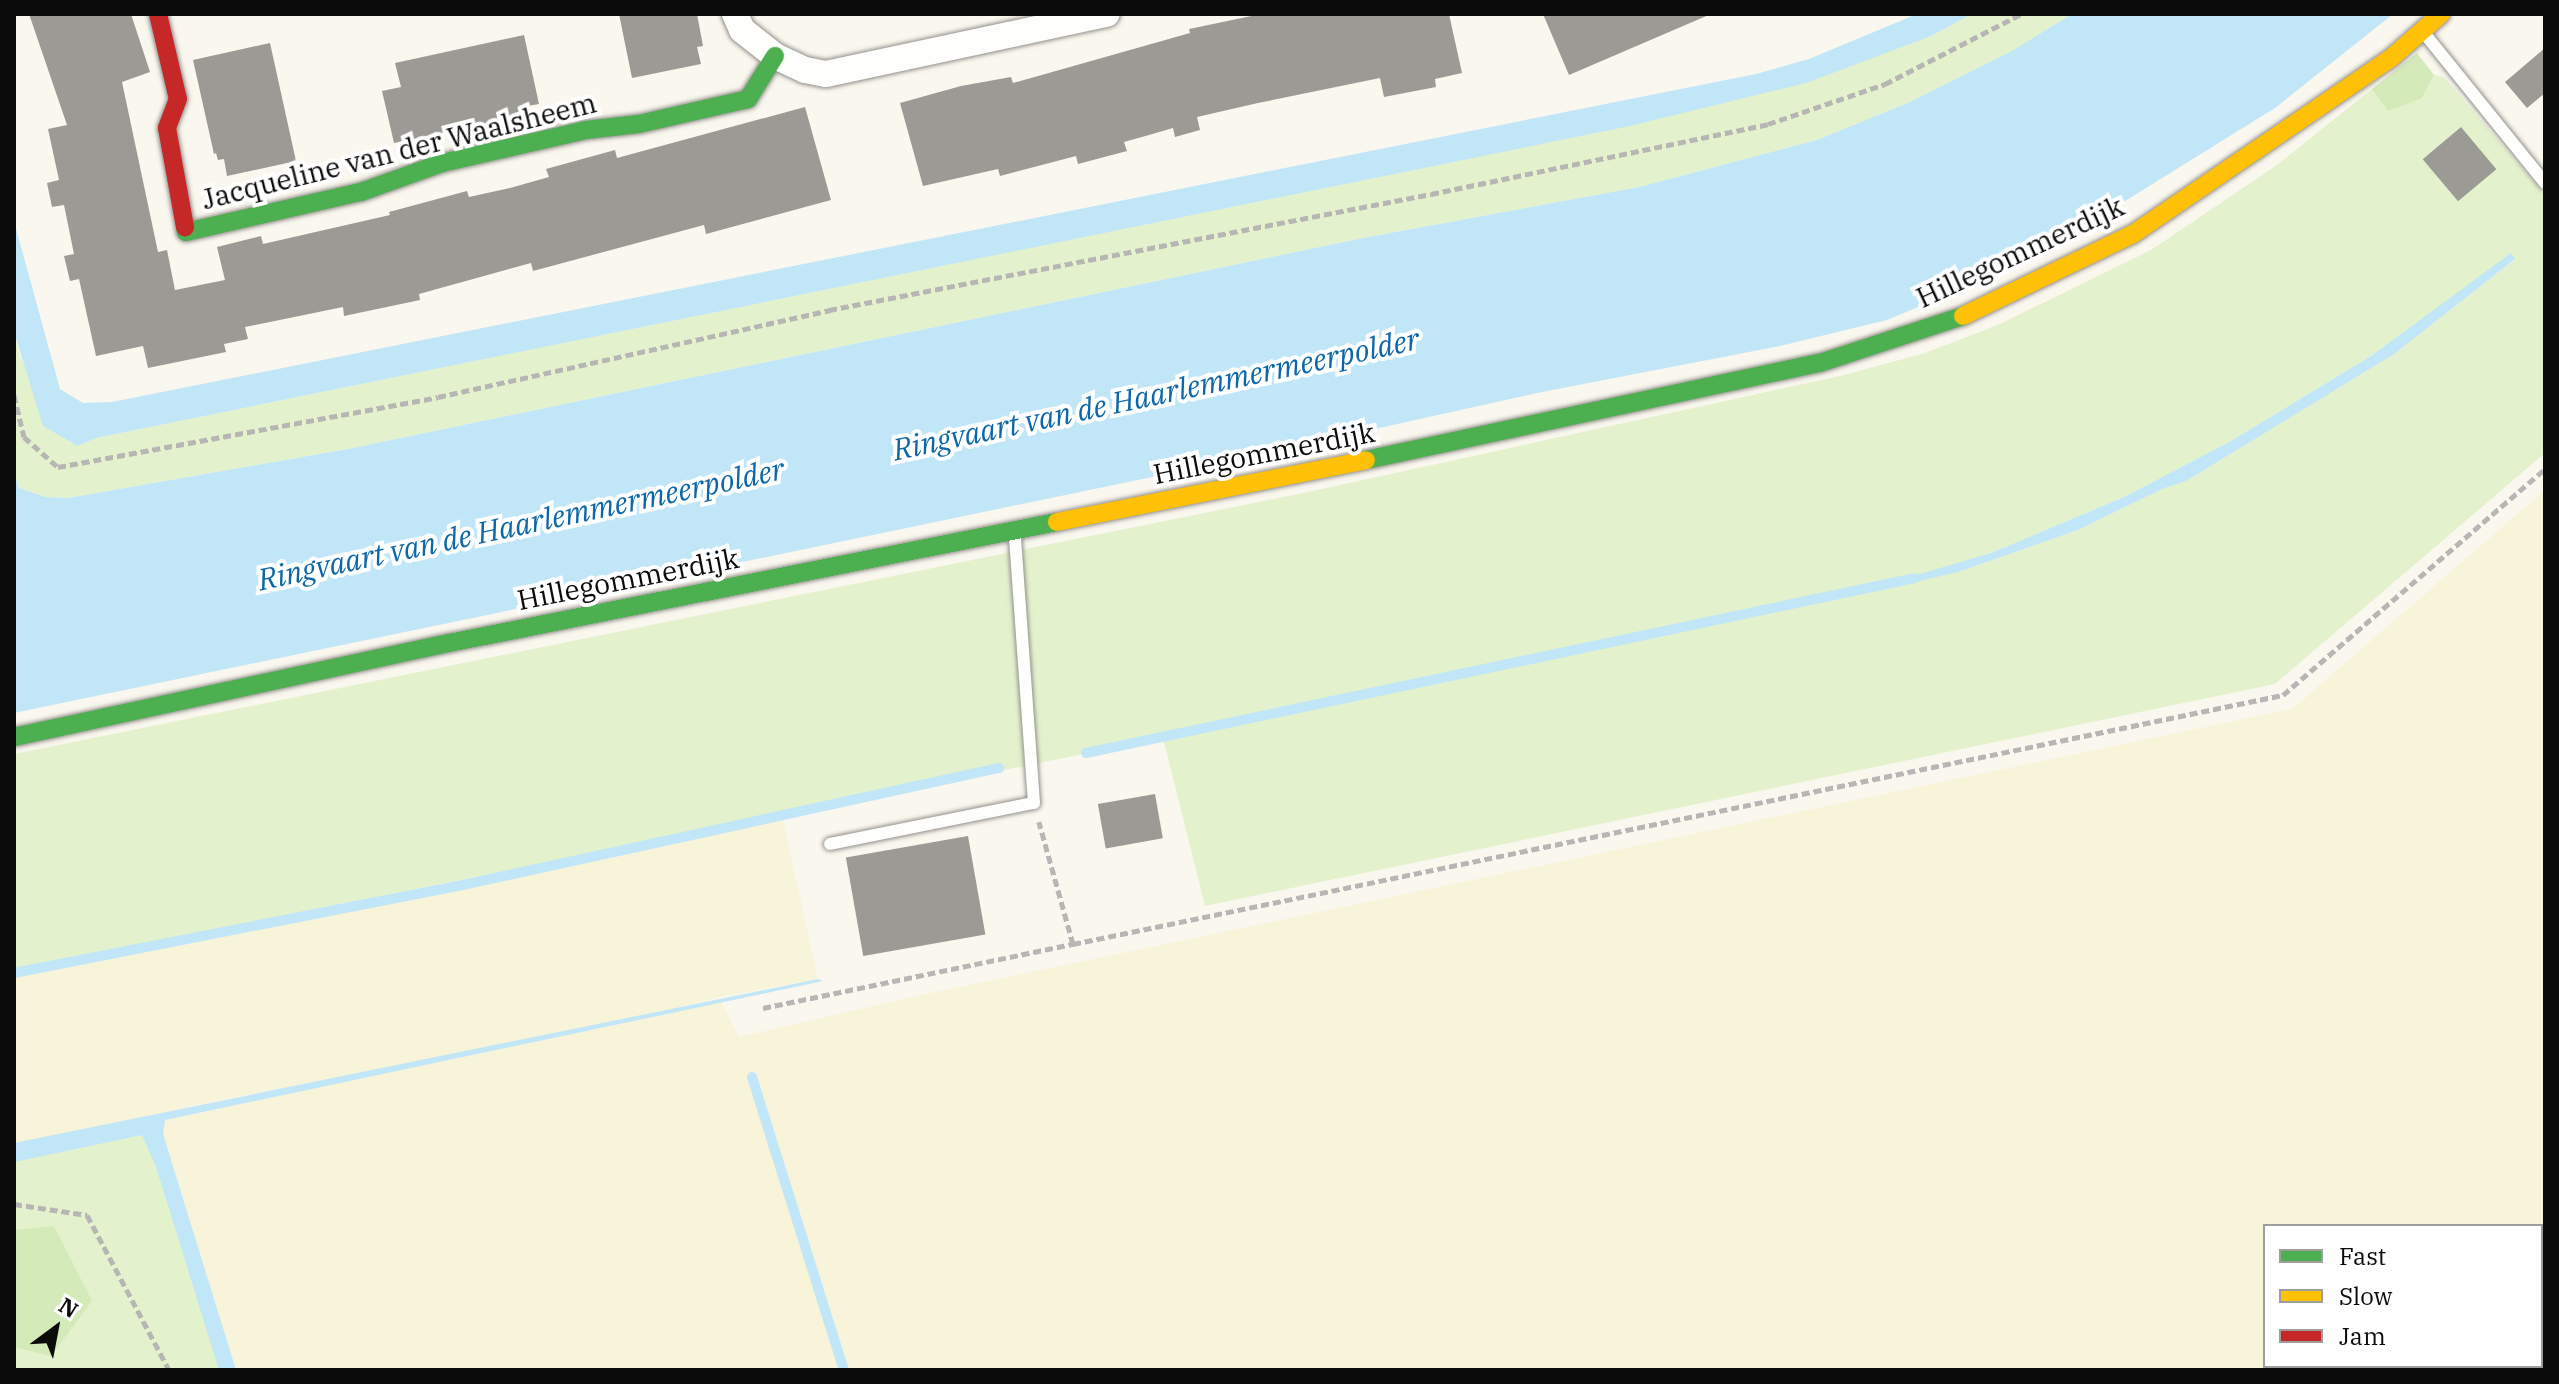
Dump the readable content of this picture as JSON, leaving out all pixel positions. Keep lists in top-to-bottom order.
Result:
{
  "streets": {
    "street": ["Jacqueline van der Waalsheem", "Hillegommerdijk"]
  },
  "water": ["Ringvaart van de Haarlemmermeerpolder"],
  "legend": ["Fast", "Slow", "Jam"],
  "north": "top right"
}
